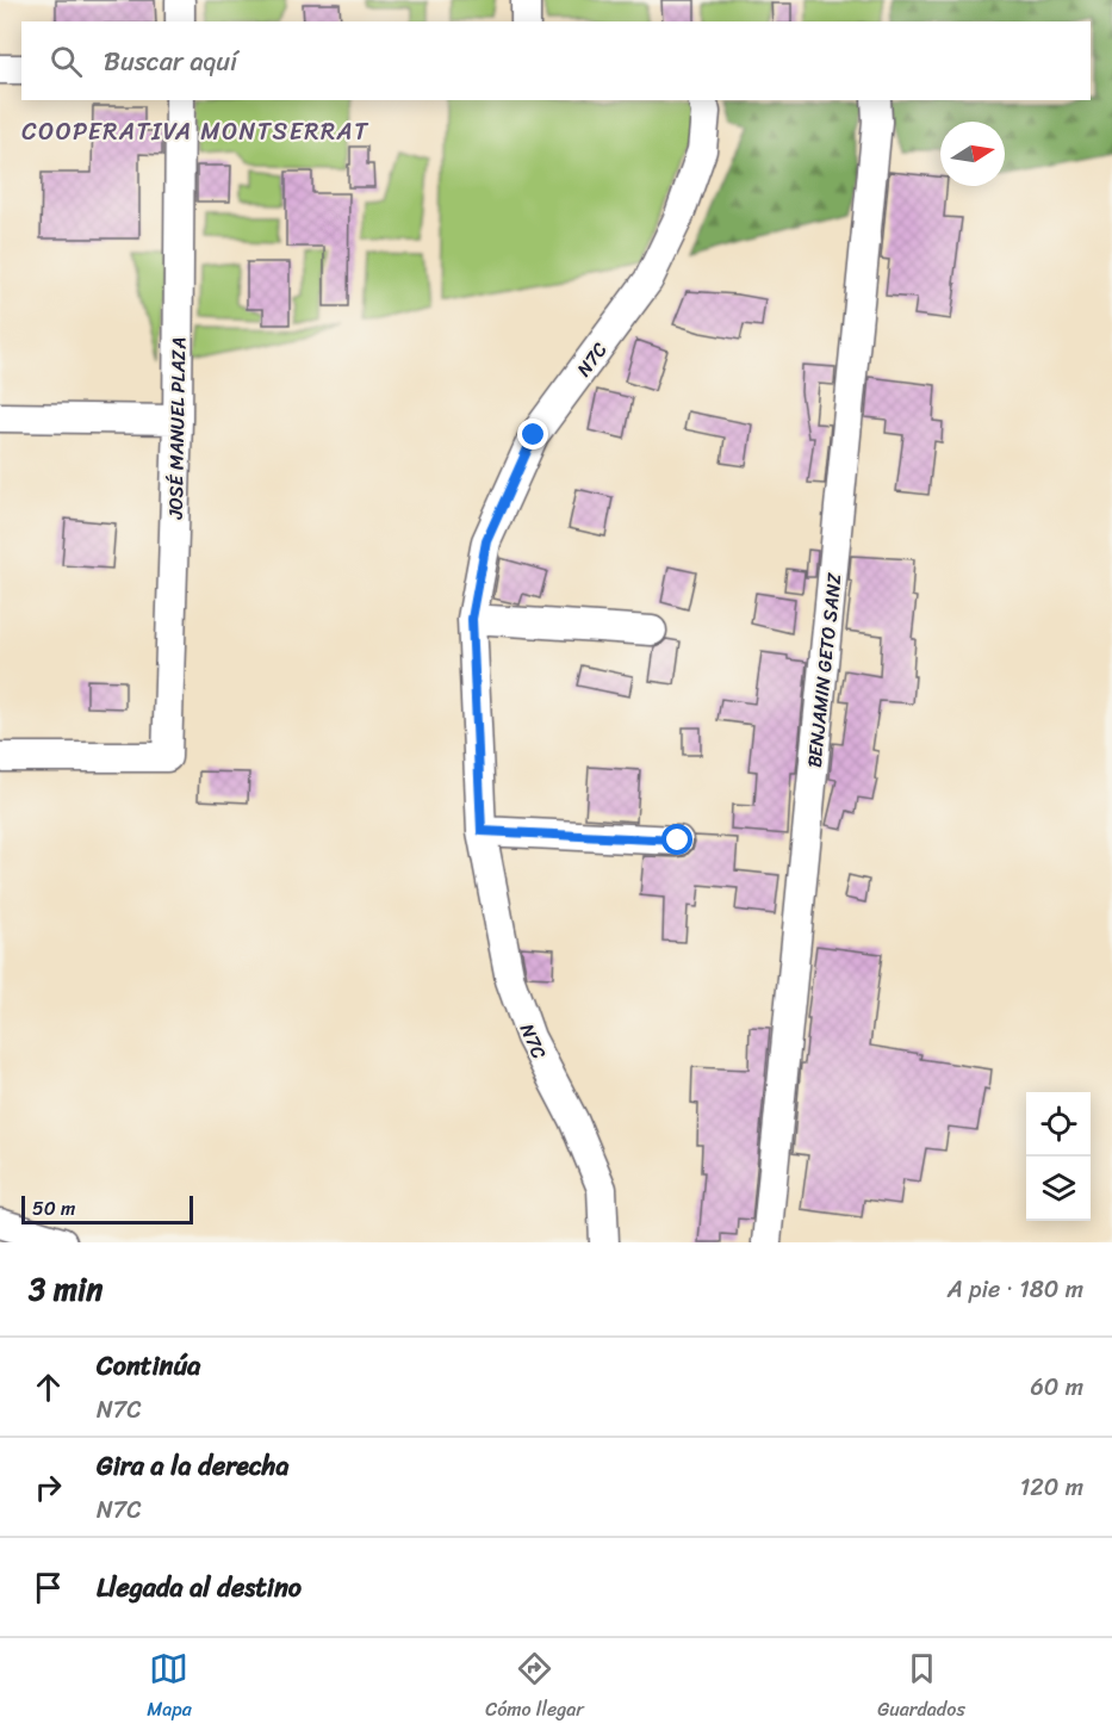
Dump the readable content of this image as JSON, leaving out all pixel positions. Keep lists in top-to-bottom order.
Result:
{
  "streets": {
    "street": ["N7C", "JOSÉ MANUEL PLAZA", "BENJAMIN GETO SANZ"]
  },
  "districts": ["COOPERATIVA MONTSERRAT"],
  "scale_bar": "50 m",
  "north": "right",
  "page": {
    "search": "Buscar aquí",
    "scale": "50 m",
    "heading": ["3 min", "A pie · 180 m"],
    "list": [
      ["Continúa", "N7C", "60 m"],
      ["Gira a la derecha", "N7C", "120 m"],
      "Llegada al destino"
    ],
    "nav": ["Mapa", "Cómo llegar", "Guardados"]
  }
}
